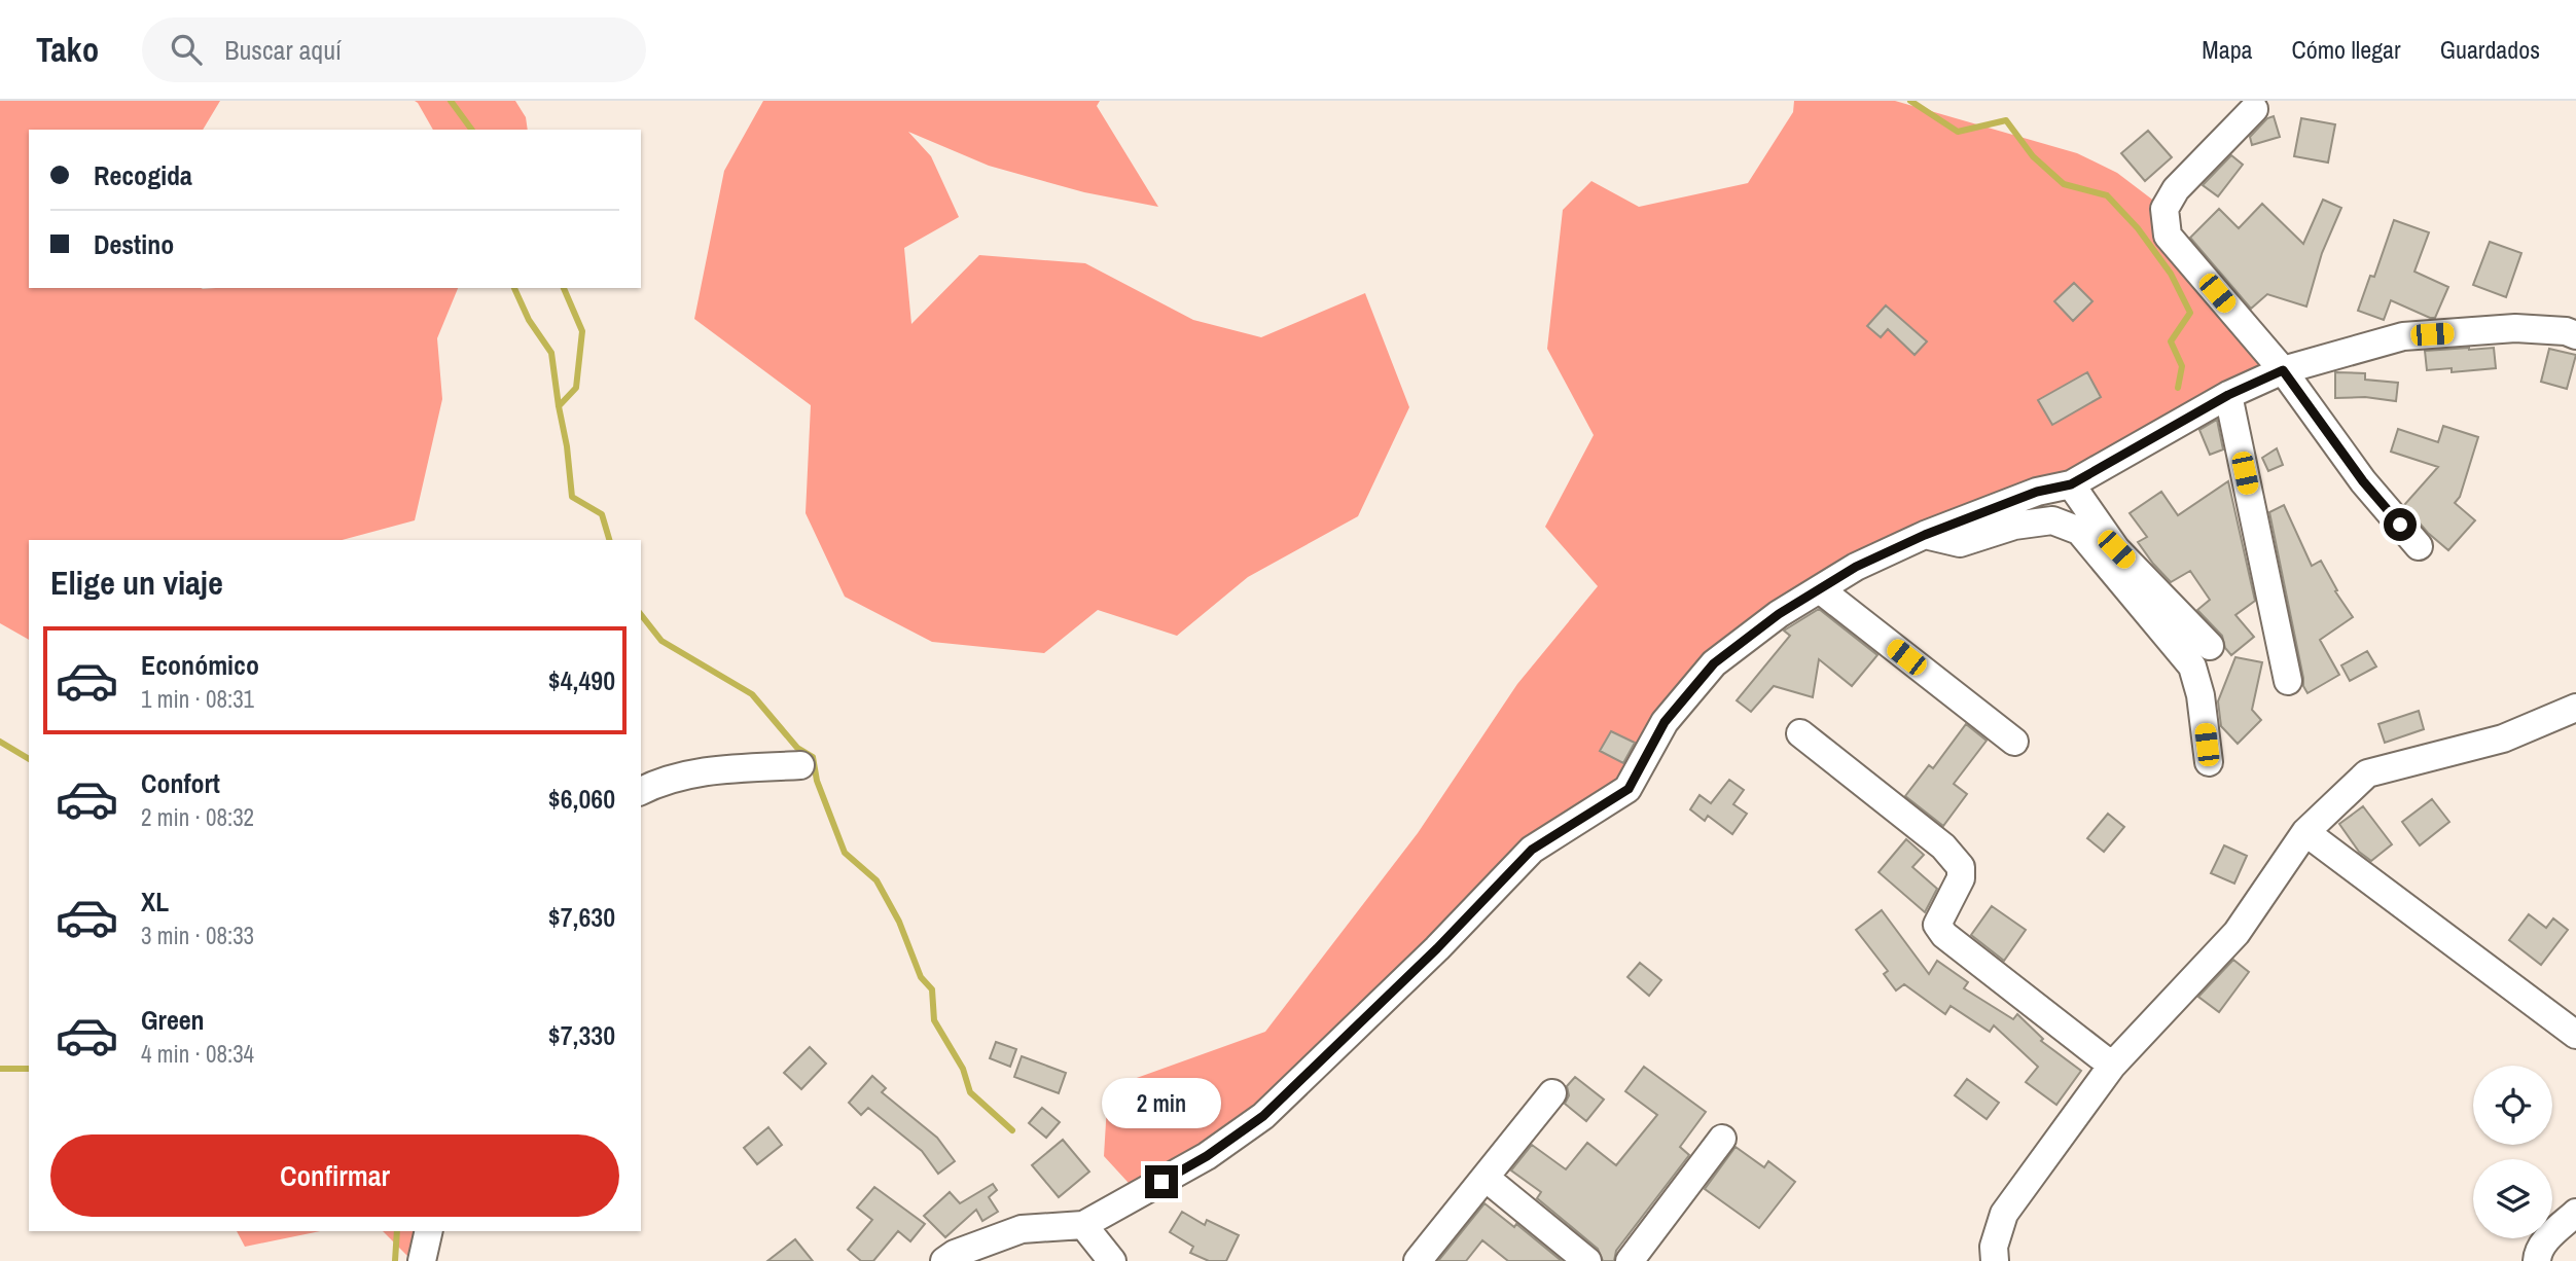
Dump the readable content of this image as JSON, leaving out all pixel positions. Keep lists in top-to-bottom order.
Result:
{
  "page": {
    "header": "Tako",
    "search": "Buscar aquí",
    "nav": ["Mapa", "Cómo llegar", "Guardados"],
    "banner": ["Recogida", "Destino"],
    "heading": "Elige un viaje",
    "list": [
      {
        "name": "Económico",
        "note": "1 min · 08:31",
        "value": "$4,490"
      },
      {
        "name": "Confort",
        "note": "2 min · 08:32",
        "value": "$6,060"
      },
      {
        "name": "XL",
        "note": "3 min · 08:33",
        "value": "$7,630"
      },
      {
        "name": "Green",
        "note": "4 min · 08:34",
        "value": "$7,330"
      }
    ],
    "bubble": "2 min",
    "buttons": "Confirmar"
  }
}
